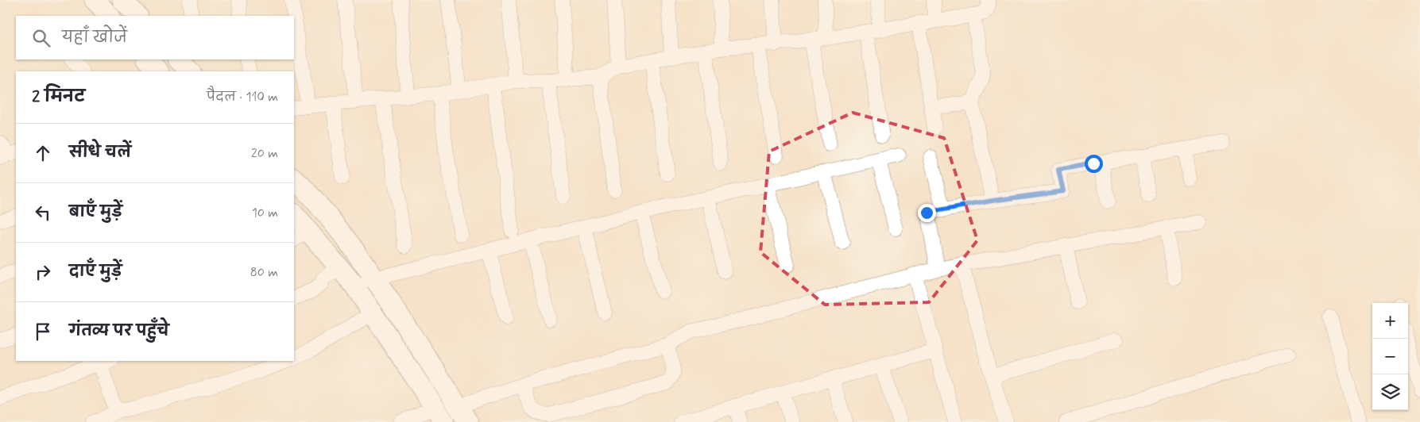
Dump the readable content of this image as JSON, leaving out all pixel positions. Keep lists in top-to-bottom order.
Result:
{
  "page": {
    "search": "यहाँ खोजें",
    "heading": ["2 मिनट", "पैदल · 110 m"],
    "list": [
      ["सीधे चलें", "20 m"],
      ["बाएँ मुड़ें", "10 m"],
      ["दाएँ मुड़ें", "80 m"],
      "गंतव्य पर पहुँचे"
    ],
    "map_buttons": ["+", "−"]
  }
}
